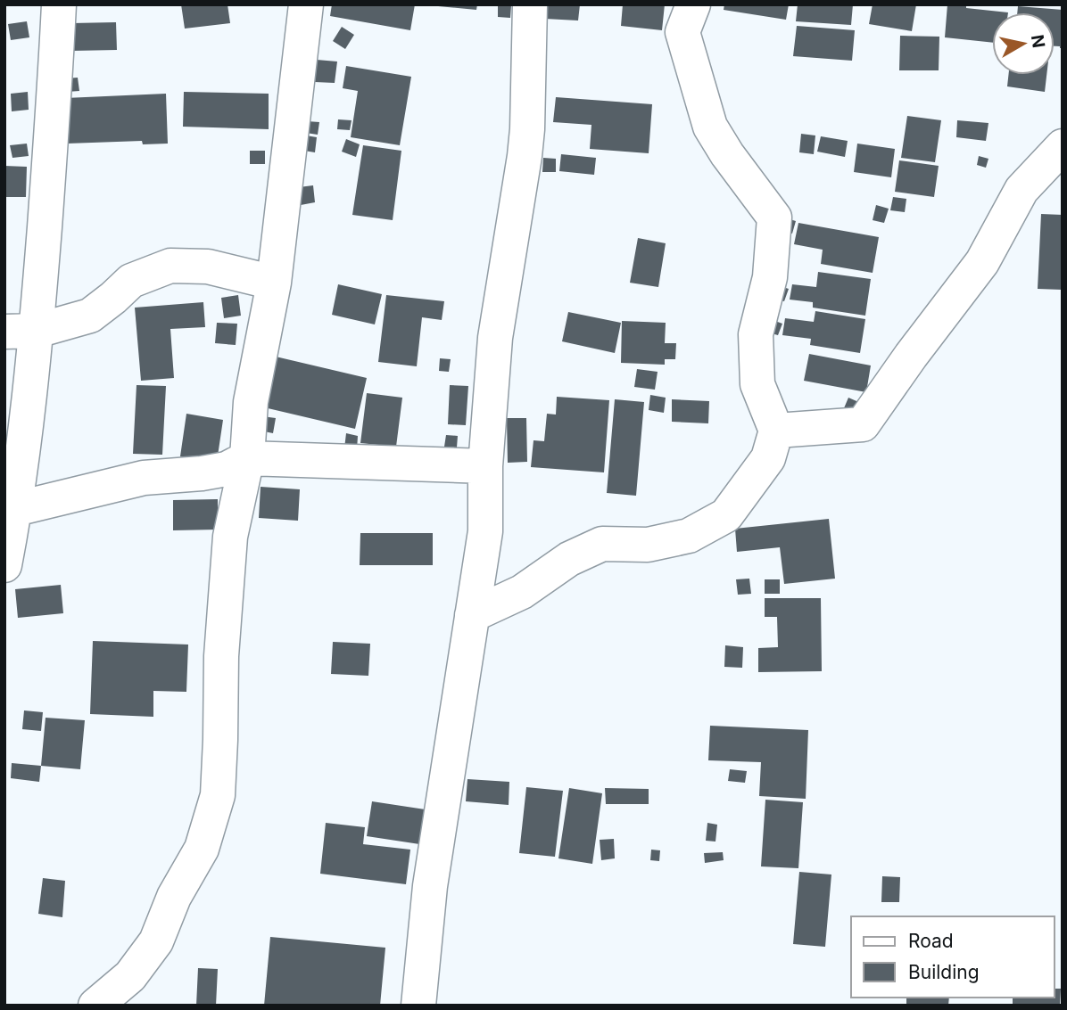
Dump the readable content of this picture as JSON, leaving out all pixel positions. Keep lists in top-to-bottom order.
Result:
{
  "legend": ["Road", "Building"],
  "north": "right"
}
